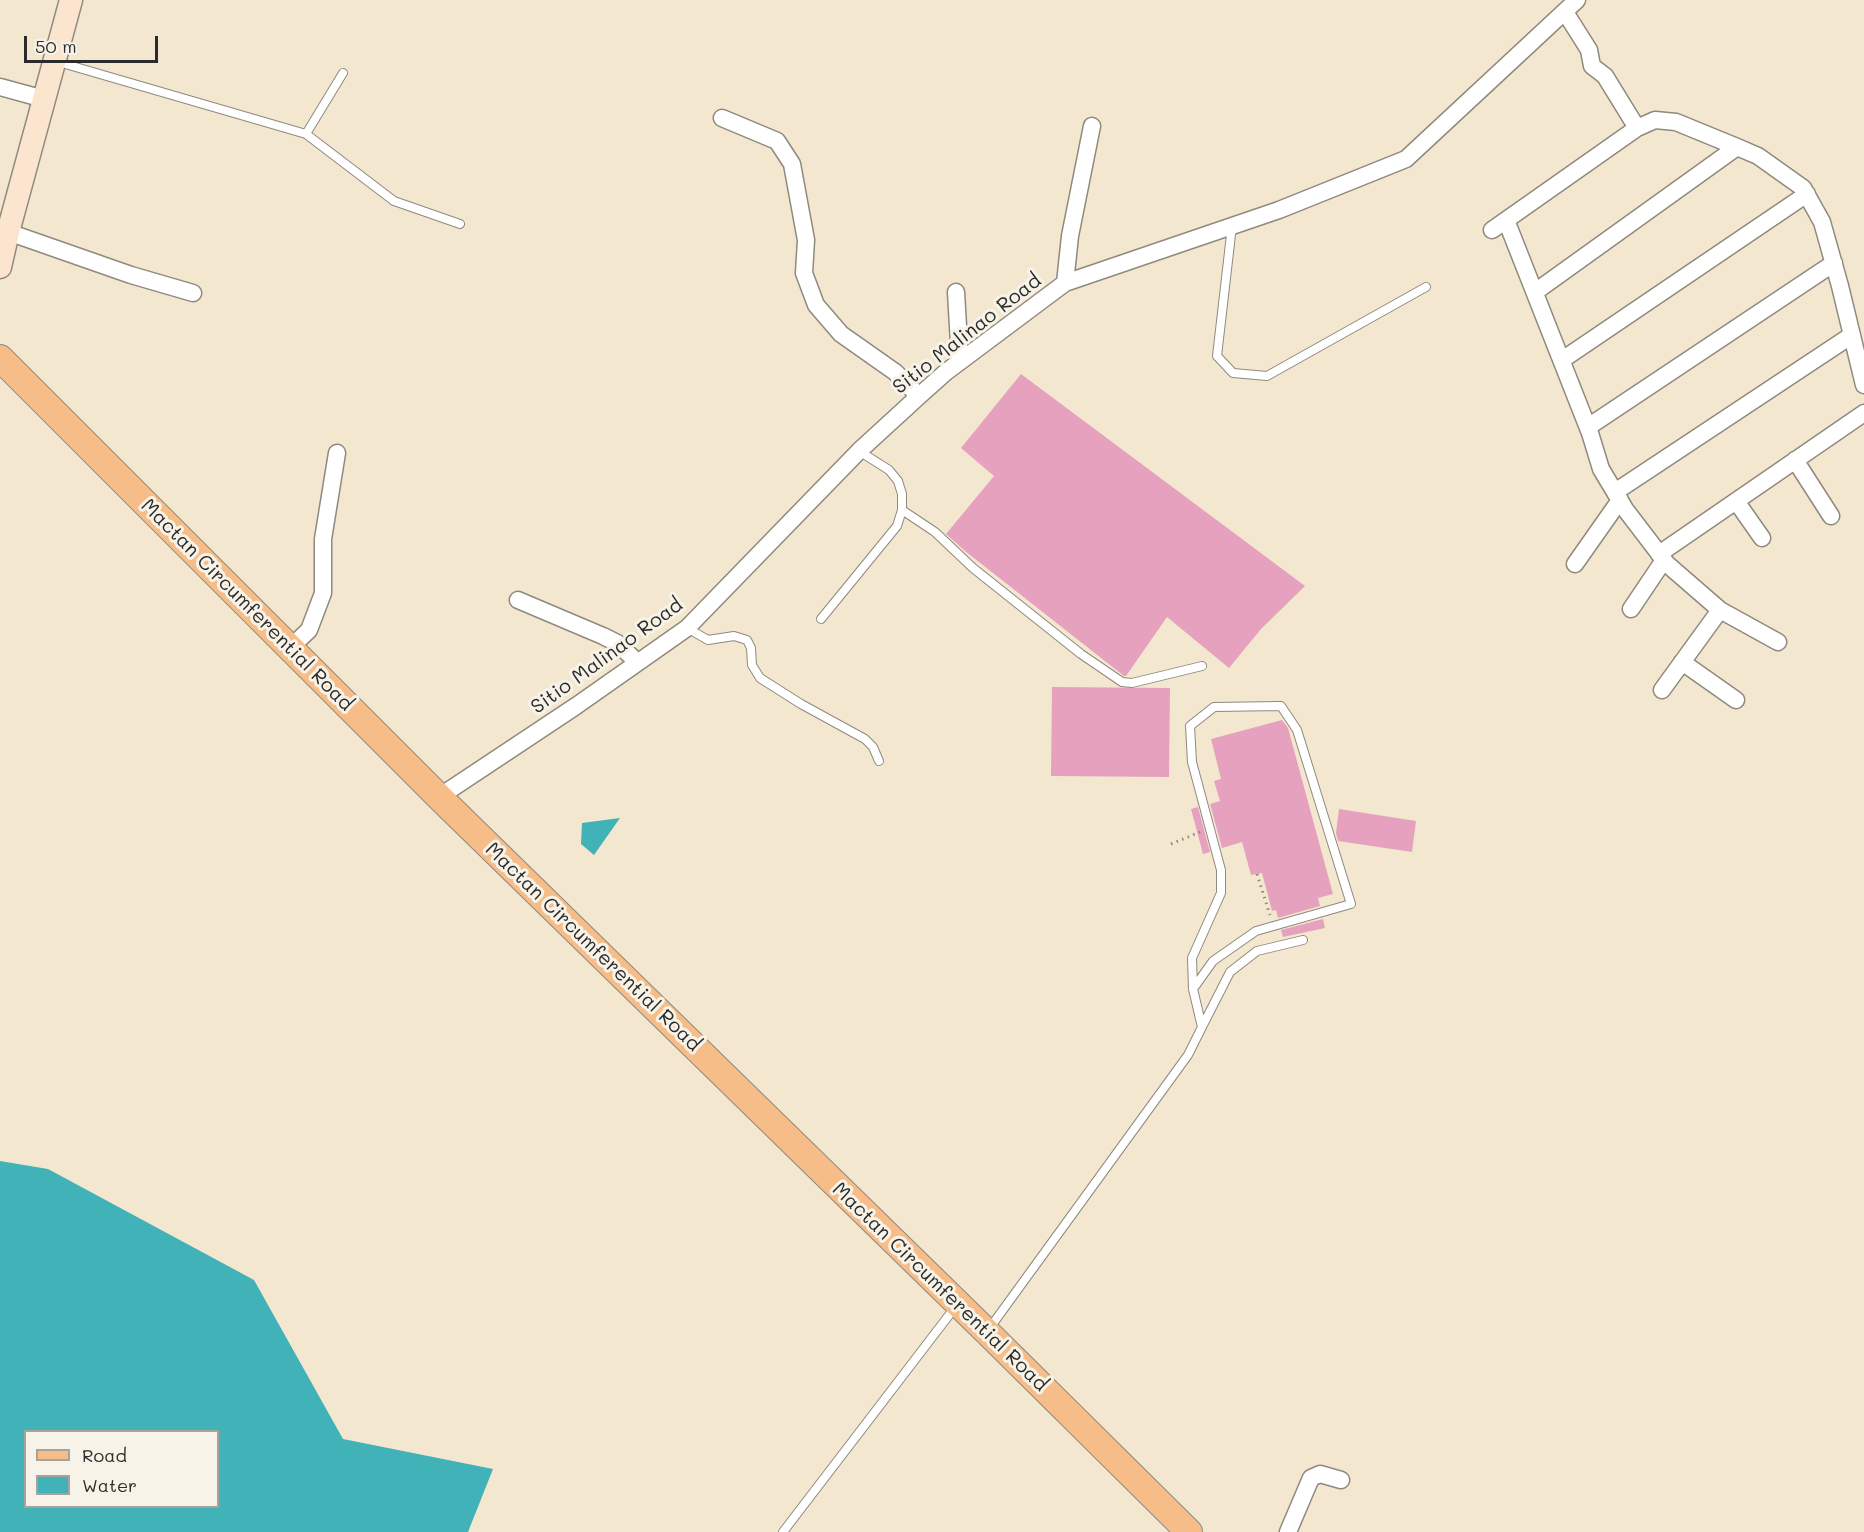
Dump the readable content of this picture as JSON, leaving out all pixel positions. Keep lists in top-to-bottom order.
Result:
{
  "streets": {
    "main road": ["Mactan Circumferential Road"],
    "street": ["Sitio Malinao Road"]
  },
  "crossings": [
    ["Sitio Malinao Road", "Mactan Circumferential Road"]
  ],
  "legend": ["Road", "Water"],
  "scale_bar": "50 m"
}
